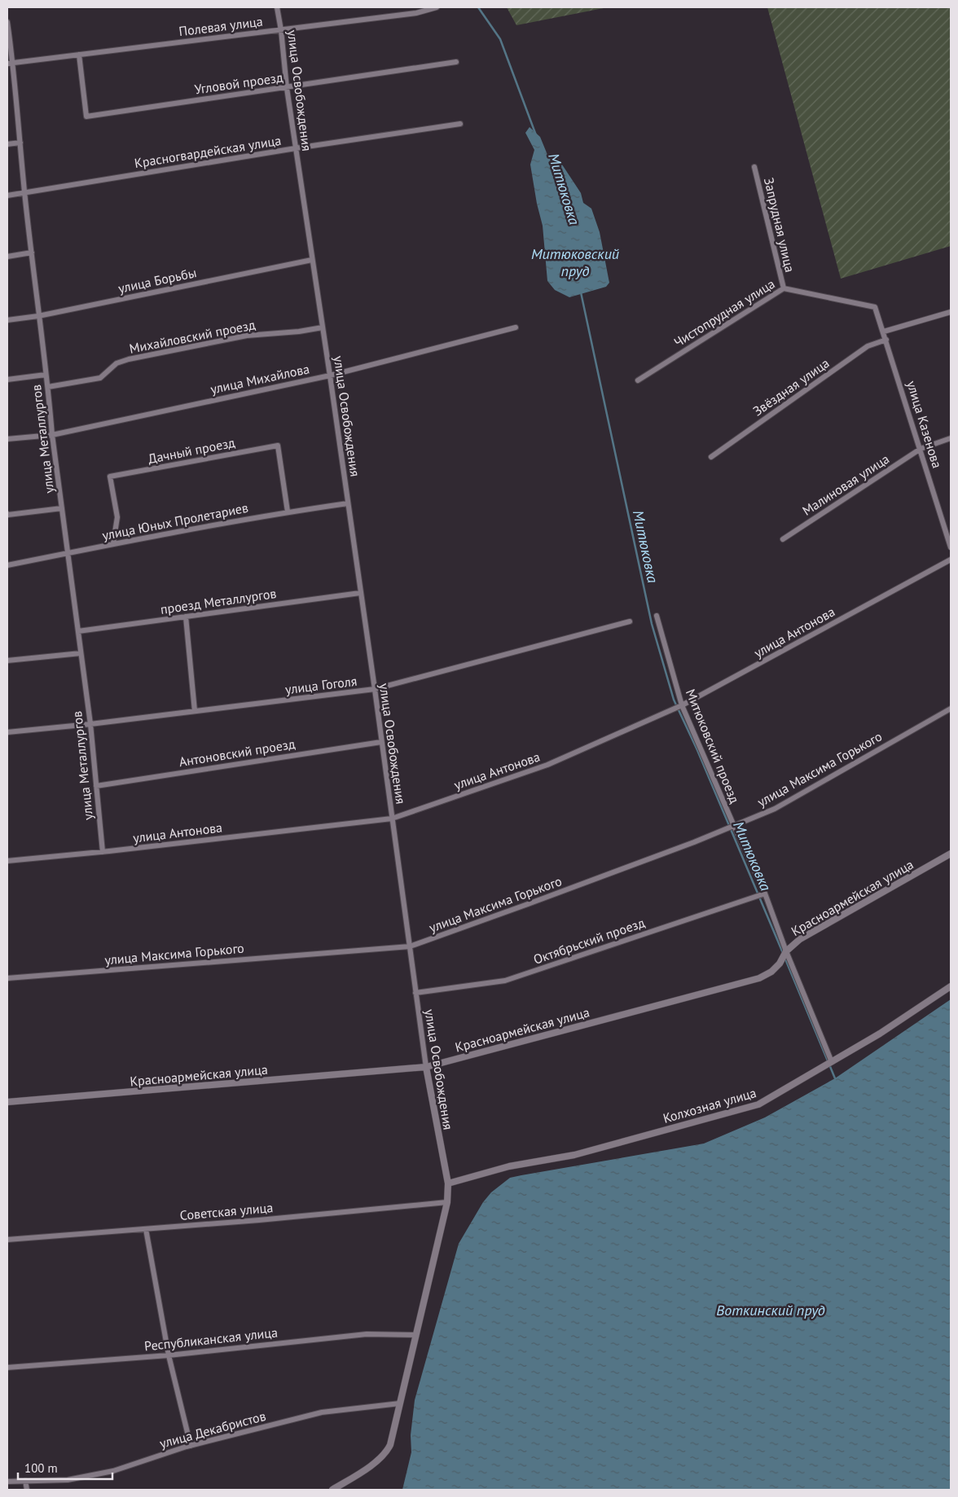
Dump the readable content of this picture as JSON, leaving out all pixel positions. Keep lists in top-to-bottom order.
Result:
{
  "streets": {
    "street": [
      "Полевая улица",
      "Угловой проезд",
      "улица Освобождения",
      "Красногвардейская улица",
      "Запрудная улица",
      "улица Борьбы",
      "Чистопрудная улица",
      "Михайловский проезд",
      "улица Михайлова",
      "Звёздная улица",
      "улица Казенова",
      "улица Металлургов",
      "Дачный проезд",
      "Малиновая улица",
      "улица Юных Пролетариев",
      "проезд Металлургов",
      "улица Антонова",
      "улица Гоголя",
      "Митюковский проезд",
      "Антоновский проезд",
      "улица Максима Горького",
      "Красноармейская улица",
      "Октябрьский проезд",
      "Колхозная улица",
      "Советская улица",
      "Республиканская улица",
      "улица Декабристов"
    ]
  },
  "crossings": [
    ["Полевая улица", "Угловой проезд"],
    ["Полевая улица", "улица Освобождения"],
    ["Полевая улица", "улица Металлургов"],
    ["Угловой проезд", "улица Освобождения"],
    ["улица Освобождения", "Красногвардейская улица"],
    ["улица Освобождения", "улица Борьбы"],
    ["улица Освобождения", "Михайловский проезд"],
    ["улица Освобождения", "улица Михайлова"],
    ["улица Освобождения", "улица Юных Пролетариев"],
    ["улица Освобождения", "проезд Металлургов"],
    ["улица Освобождения", "улица Антонова"],
    ["улица Освобождения", "улица Гоголя"],
    ["улица Освобождения", "Антоновский проезд"],
    ["улица Освобождения", "улица Максима Горького"],
    ["улица Освобождения", "Красноармейская улица"],
    ["улица Освобождения", "Октябрьский проезд"],
    ["улица Освобождения", "Колхозная улица"],
    ["улица Освобождения", "Советская улица"],
    ["улица Освобождения", "Республиканская улица"],
    ["улица Освобождения", "улица Декабристов"],
    ["Красногвардейская улица", "улица Металлургов"],
    ["Запрудная улица", "Чистопрудная улица"],
    ["улица Борьбы", "улица Металлургов"],
    ["Чистопрудная улица", "улица Казенова"],
    ["Михайловский проезд", "улица Металлургов"],
    ["улица Михайлова", "улица Металлургов"],
    ["Звёздная улица", "улица Казенова"],
    ["улица Казенова", "Малиновая улица"],
    ["улица Металлургов", "улица Юных Пролетариев"],
    ["улица Металлургов", "проезд Металлургов"],
    ["улица Металлургов", "улица Антонова"],
    ["улица Металлургов", "улица Гоголя"],
    ["улица Металлургов", "Антоновский проезд"],
    ["Дачный проезд", "улица Юных Пролетариев"],
    ["улица Антонова", "Митюковский проезд"],
    ["Митюковский проезд", "улица Максима Горького"],
    ["Митюковский проезд", "Красноармейская улица"],
    ["Митюковский проезд", "Октябрьский проезд"],
    ["Митюковский проезд", "Колхозная улица"]
  ],
  "water": ["Митюковка", "Митюковский пруд", "Воткинский пруд"],
  "scale_bar": "100 m"
}
